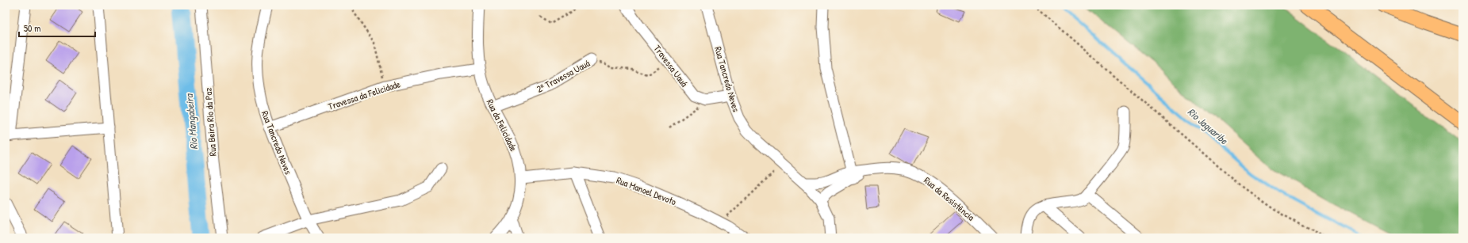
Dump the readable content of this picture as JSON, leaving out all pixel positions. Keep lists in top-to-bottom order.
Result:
{
  "streets": {
    "street": [
      "Travessa Uauá",
      "2ª Travessa Uauá",
      "Rua Tancredo Neves",
      "Travessa da Felicidade",
      "Rua Beira Rio da Paz",
      "Rua da Felicidade",
      "Rua Manoel Devoto",
      "Rua da Resistência"
    ]
  },
  "crossings": [
    ["Travessa Uauá", "2ª Travessa Uauá"],
    ["2ª Travessa Uauá", "Rua da Felicidade"],
    ["Rua Tancredo Neves", "Travessa da Felicidade"],
    ["Rua Tancredo Neves", "Rua da Resistência"],
    ["Travessa da Felicidade", "Rua da Felicidade"],
    ["Rua da Felicidade", "Rua Manoel Devoto"]
  ],
  "water": ["Rio Mangabeira", "Rio Jaguaribe"],
  "scale_bar": "50 m"
}
